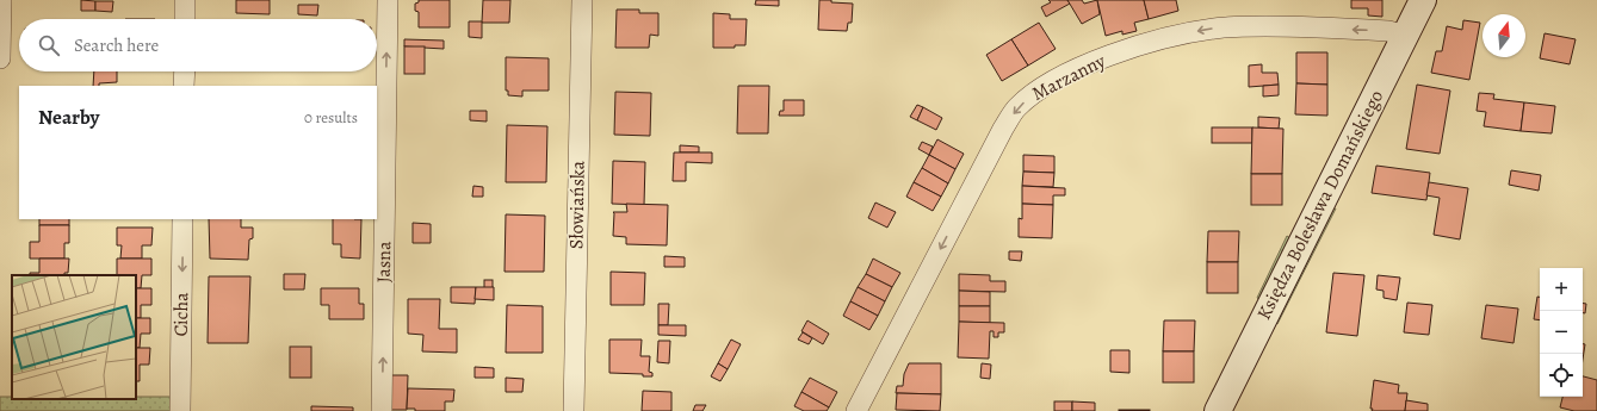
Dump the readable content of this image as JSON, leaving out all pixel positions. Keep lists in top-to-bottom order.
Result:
{
  "streets": {
    "main road": ["Księdza Bolesława Domańskiego"],
    "street": [
      "Marzanny",
      "Słowiańska",
      "Jasna",
      "Cicha"
    ]
  },
  "crossings": [
    ["Marzanny", "Księdza Bolesława Domańskiego"]
  ],
  "one_way": ["Marzanny", "Jasna", "Cicha"],
  "north": "top",
  "page": {
    "search": "Search here",
    "heading": ["Nearby", "0 results"],
    "map_buttons": ["+", "−"]
  }
}
